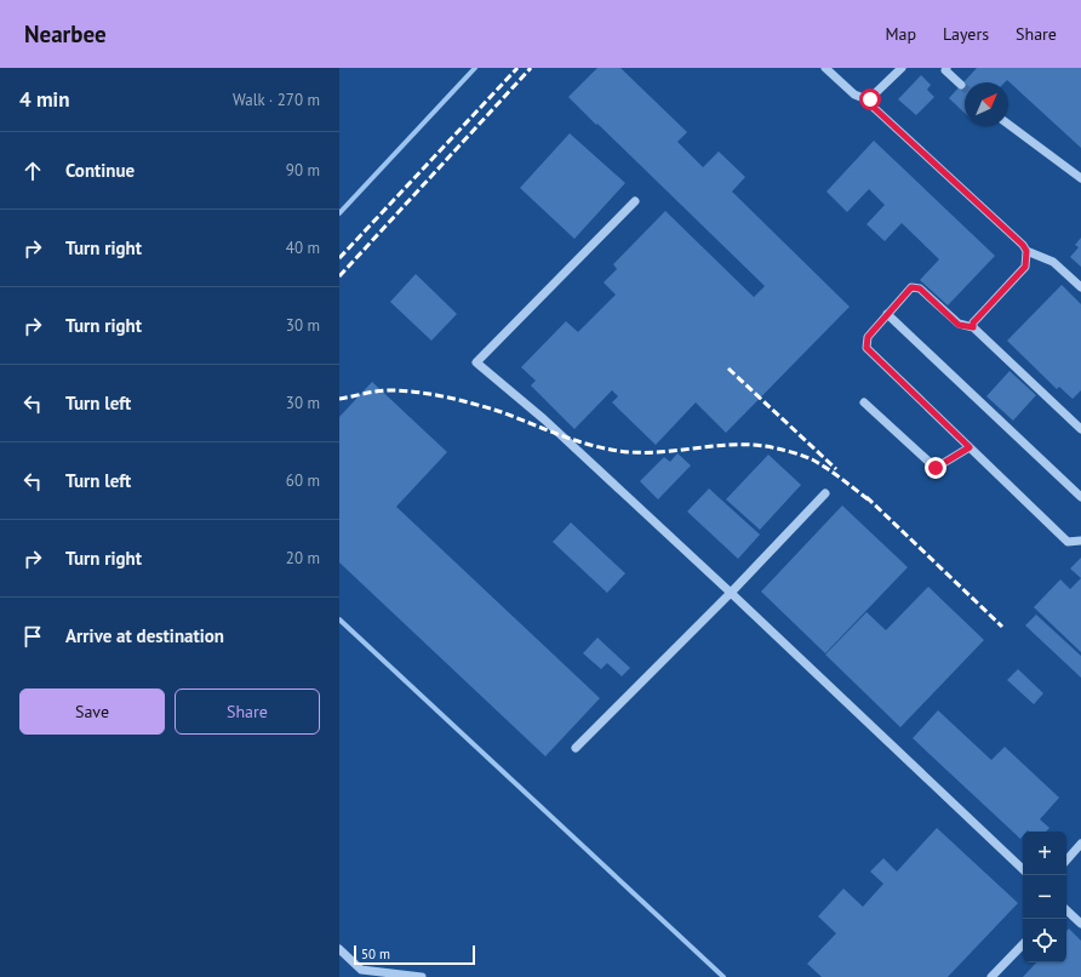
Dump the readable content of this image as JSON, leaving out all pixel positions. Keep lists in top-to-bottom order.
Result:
{
  "scale_bar": "50 m",
  "north": "top right",
  "page": {
    "header": "Nearbee",
    "nav": ["Map", "Layers", "Share"],
    "heading": ["4 min", "Walk · 270 m"],
    "list": [
      ["Continue", "90 m"],
      ["Turn right", "40 m"],
      ["Turn right", "30 m"],
      ["Turn left", "30 m"],
      ["Turn left", "60 m"],
      ["Turn right", "20 m"],
      "Arrive at destination"
    ],
    "buttons": ["Save", "Share"],
    "map_buttons": ["+", "−"],
    "scale": "50 m"
  }
}
